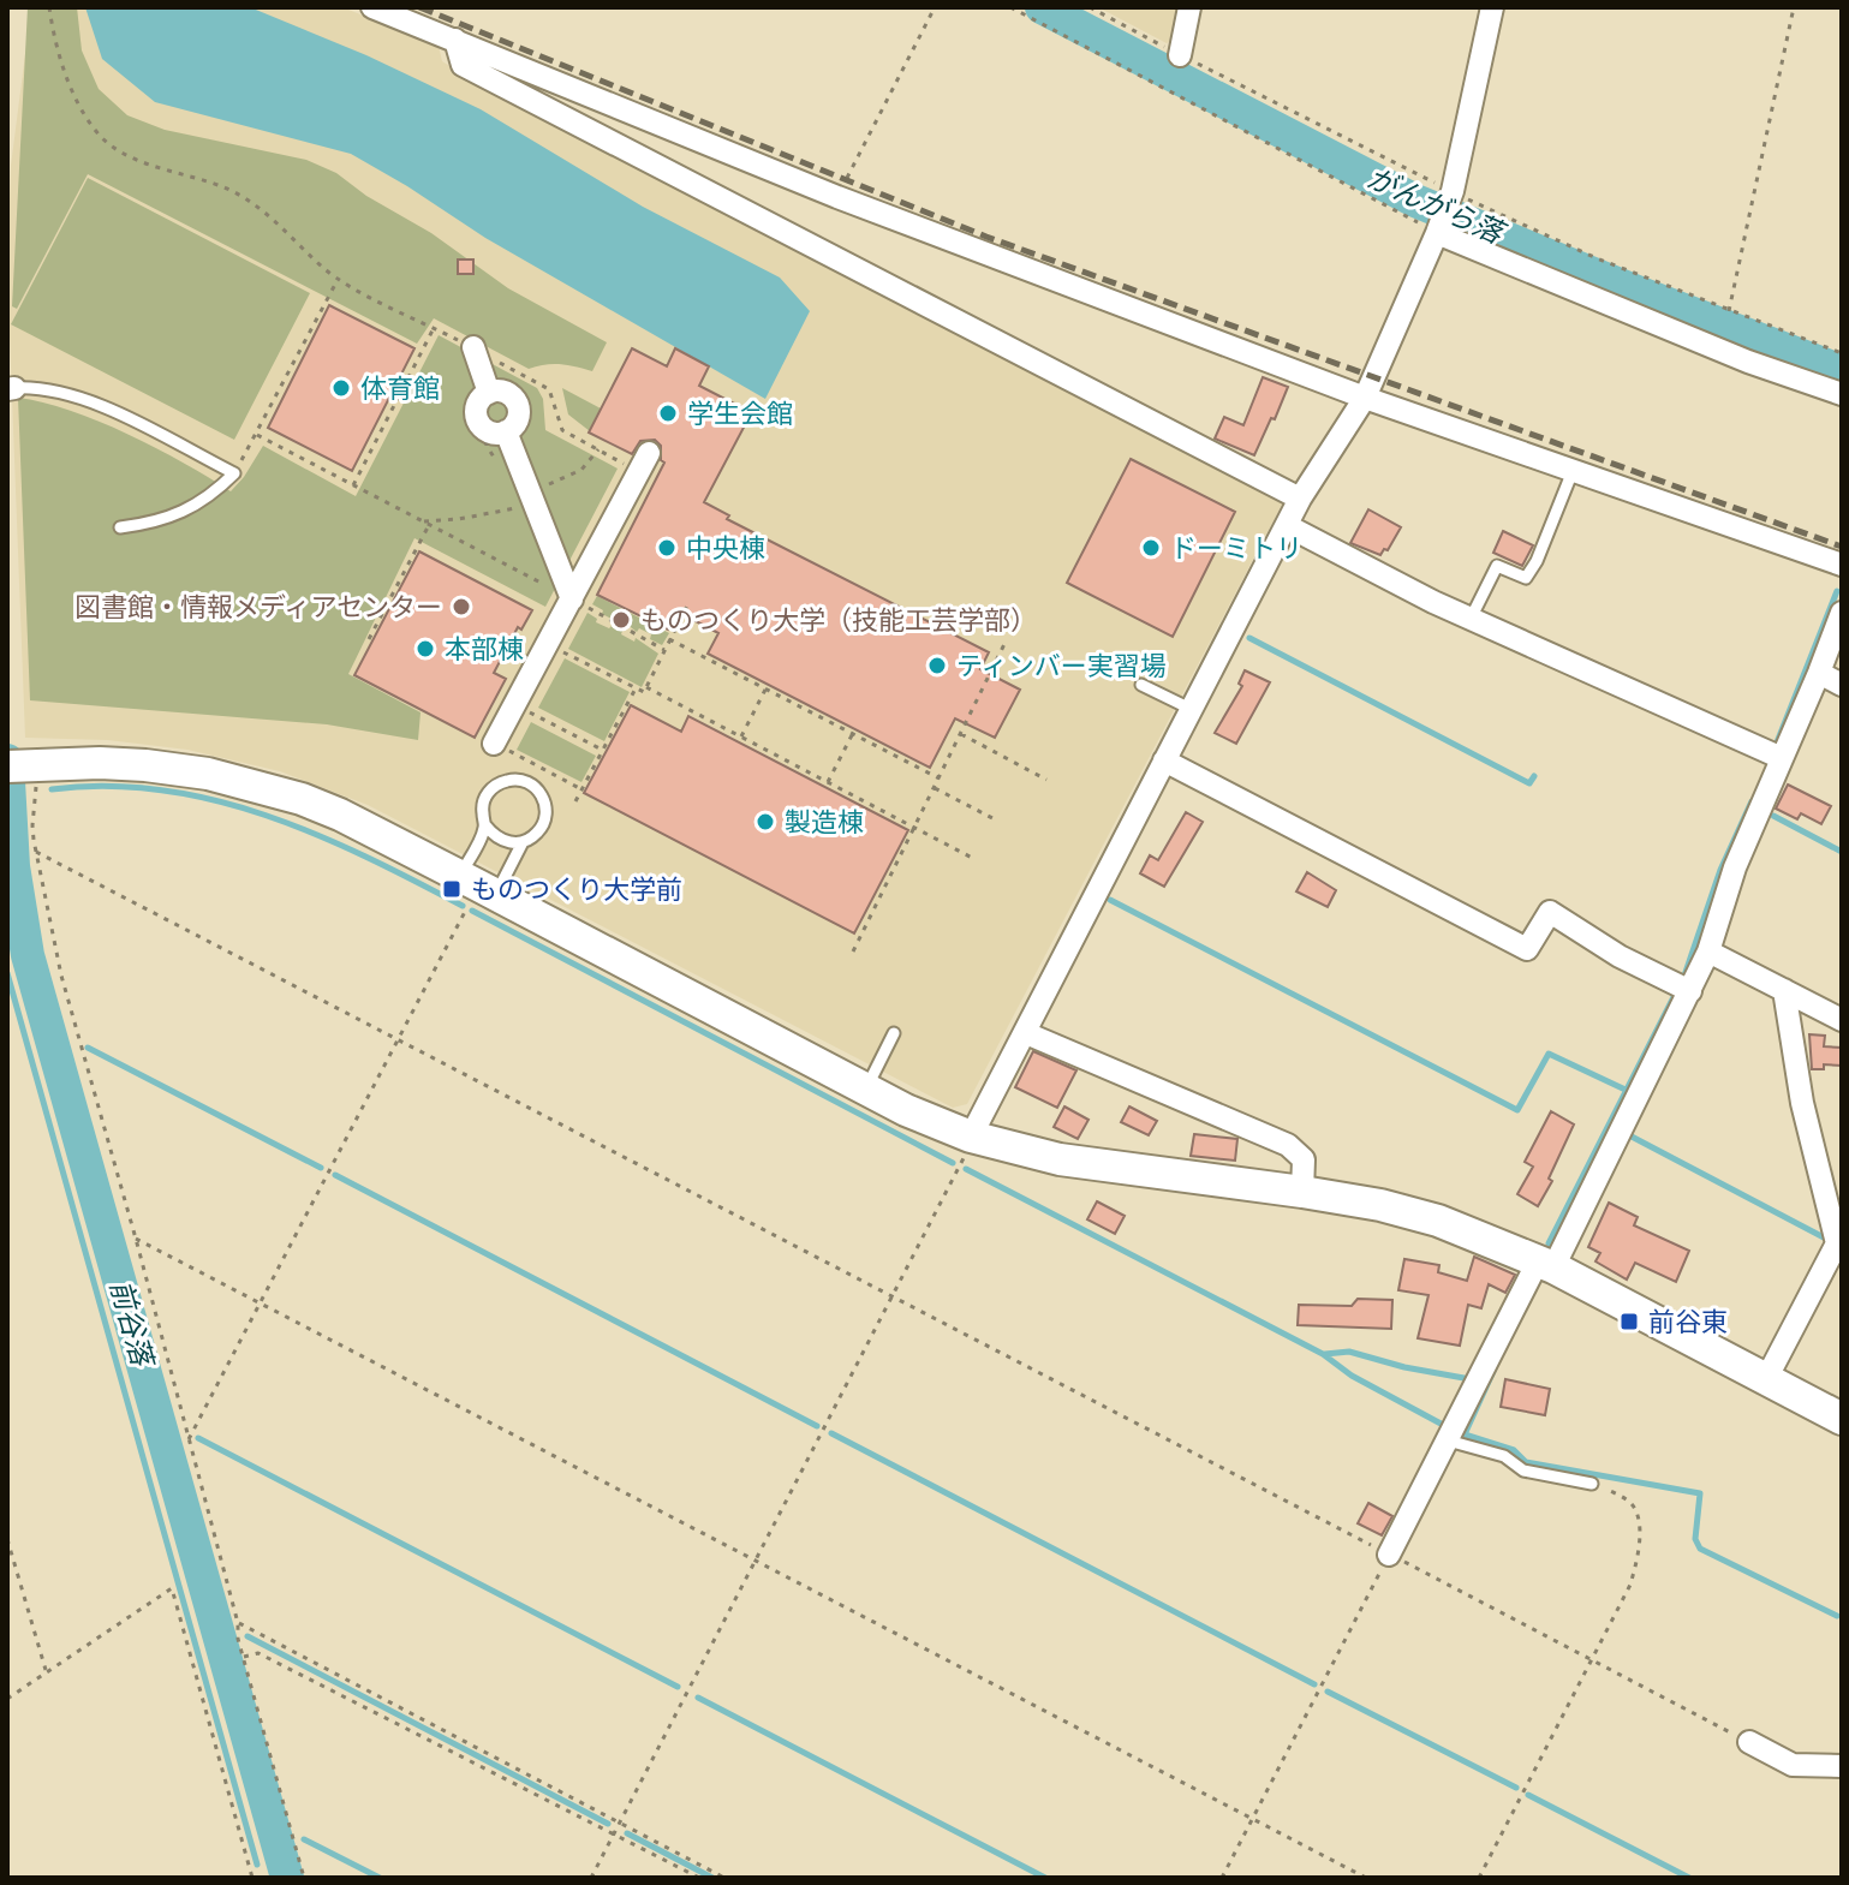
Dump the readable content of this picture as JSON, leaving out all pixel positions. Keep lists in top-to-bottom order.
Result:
{
  "water": ["がんがら落", "前谷落"],
  "places": {
    "other": [
      "体育館",
      "学生会館",
      "中央棟",
      "ドーミトリ",
      "図書館・情報メディアセンター",
      "ものつくり大学（技能工芸学部）",
      "本部棟",
      "ティンバー実習場",
      "製造棟"
    ],
    "transit": ["ものつくり大学前", "前谷東"]
  }
}
